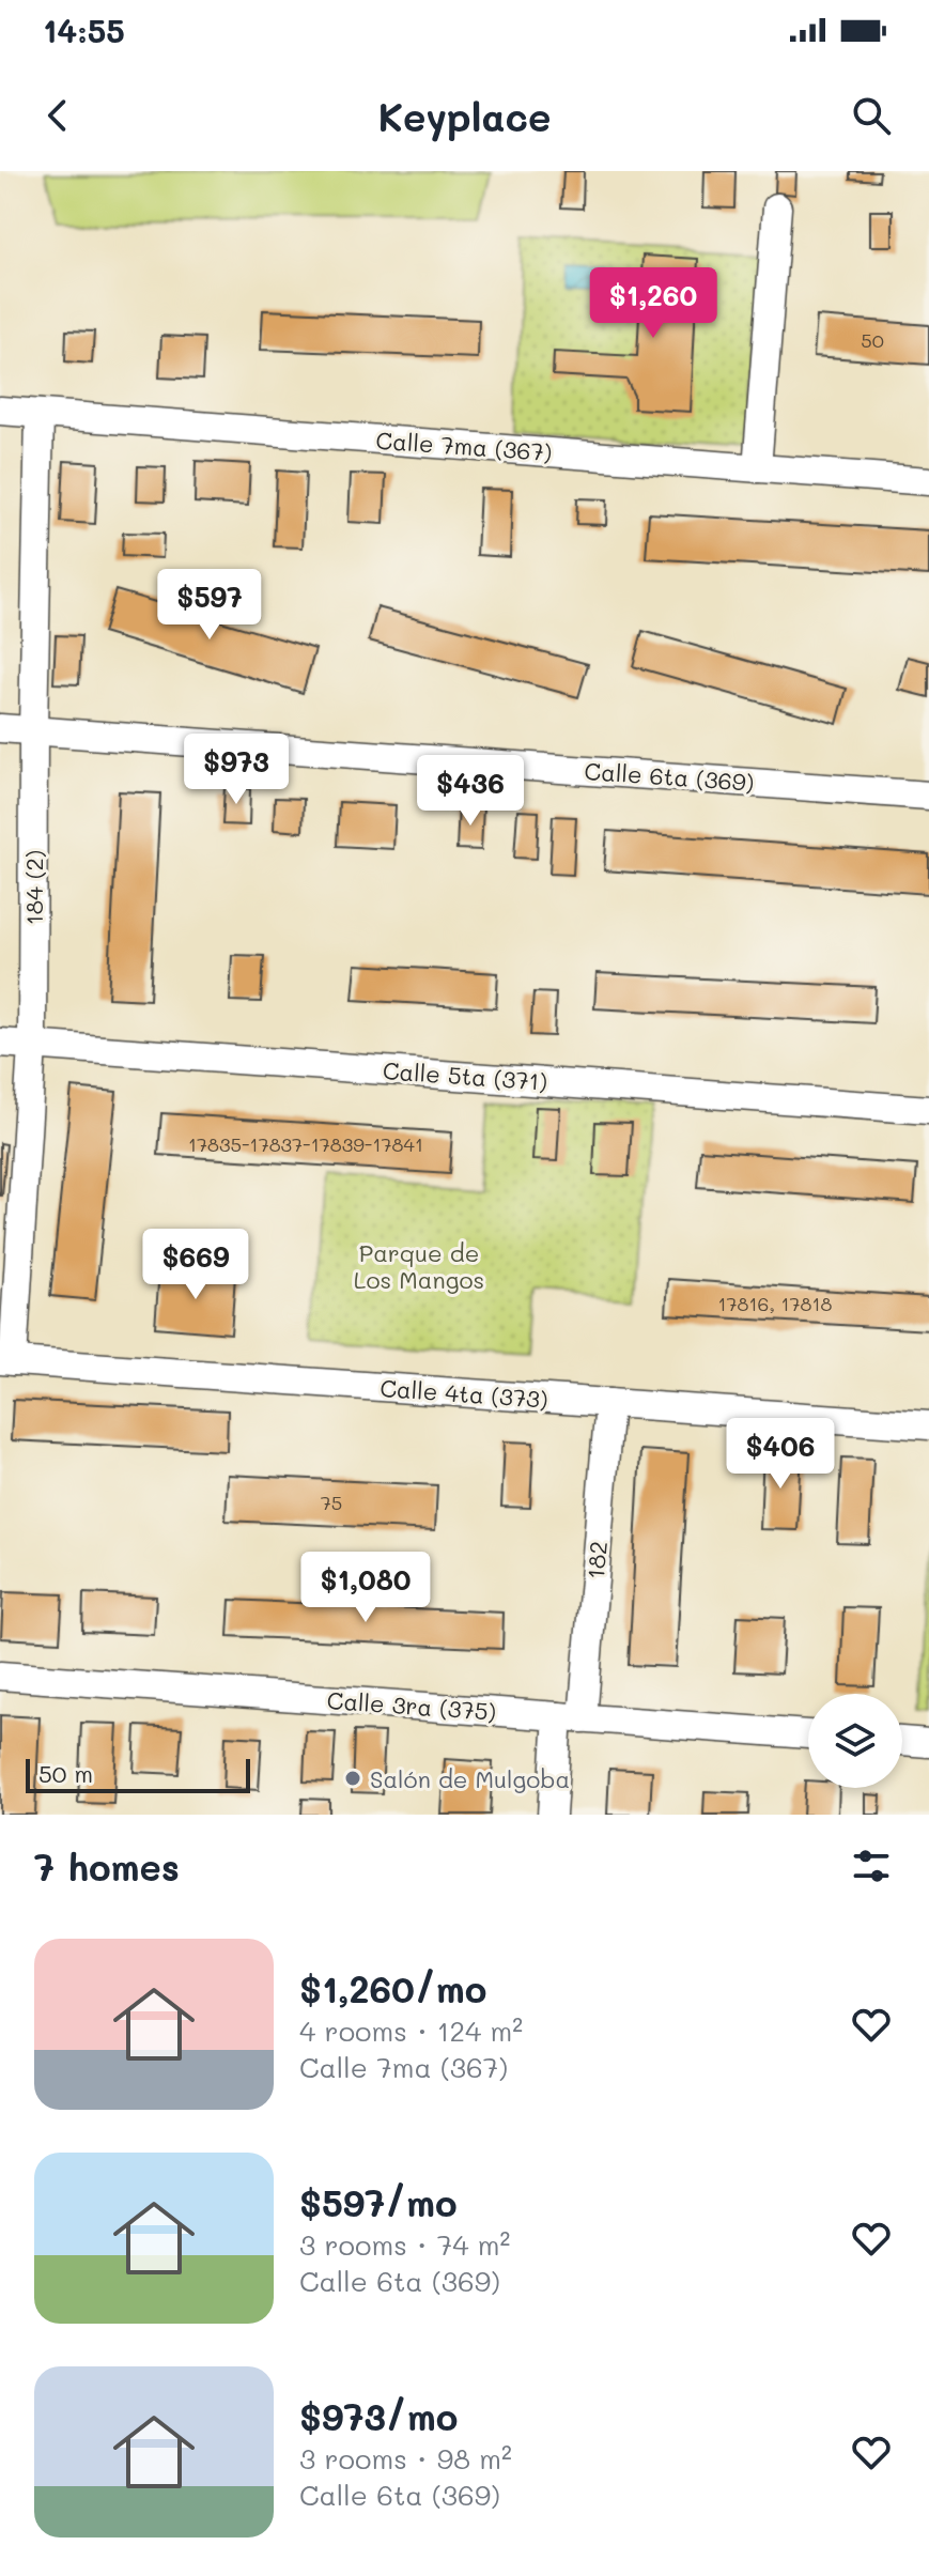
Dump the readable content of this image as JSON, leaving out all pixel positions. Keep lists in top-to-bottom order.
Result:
{
  "streets": {
    "street": [
      "Calle 7ma (367)",
      "Calle 6ta (369)",
      "184 (2)",
      "Calle 5ta (371)",
      "Calle 4ta (373)",
      "182",
      "Calle 3ra (375)"
    ]
  },
  "crossings": [
    ["Calle 7ma (367)", "184 (2)"],
    ["Calle 6ta (369)", "184 (2)"],
    ["184 (2)", "Calle 5ta (371)"],
    ["184 (2)", "Calle 4ta (373)"],
    ["Calle 4ta (373)", "182"],
    ["182", "Calle 3ra (375)"]
  ],
  "parks": ["Parque de Los Mangos"],
  "places": ["Salón de Mulgoba"],
  "house_numbers": [
    "50",
    "17835-17837-17839-17841",
    "17816, 17818",
    "75"
  ],
  "scale_bar": "50 m",
  "page": {
    "status": "14:55",
    "header": "Keyplace",
    "price": [
      "$1,260",
      "$597",
      "$973",
      "$436",
      "$669",
      "$406",
      "$1,080"
    ],
    "scale": "50 m",
    "heading": "7 homes",
    "list": [
      {
        "name": "$1,260/mo",
        "note": "4 rooms · 124 m² · Calle 7ma (367)"
      },
      {
        "name": "$597/mo",
        "note": "3 rooms · 74 m² · Calle 6ta (369)"
      },
      {
        "name": "$973/mo",
        "note": "3 rooms · 98 m² · Calle 6ta (369)"
      }
    ]
  }
}
